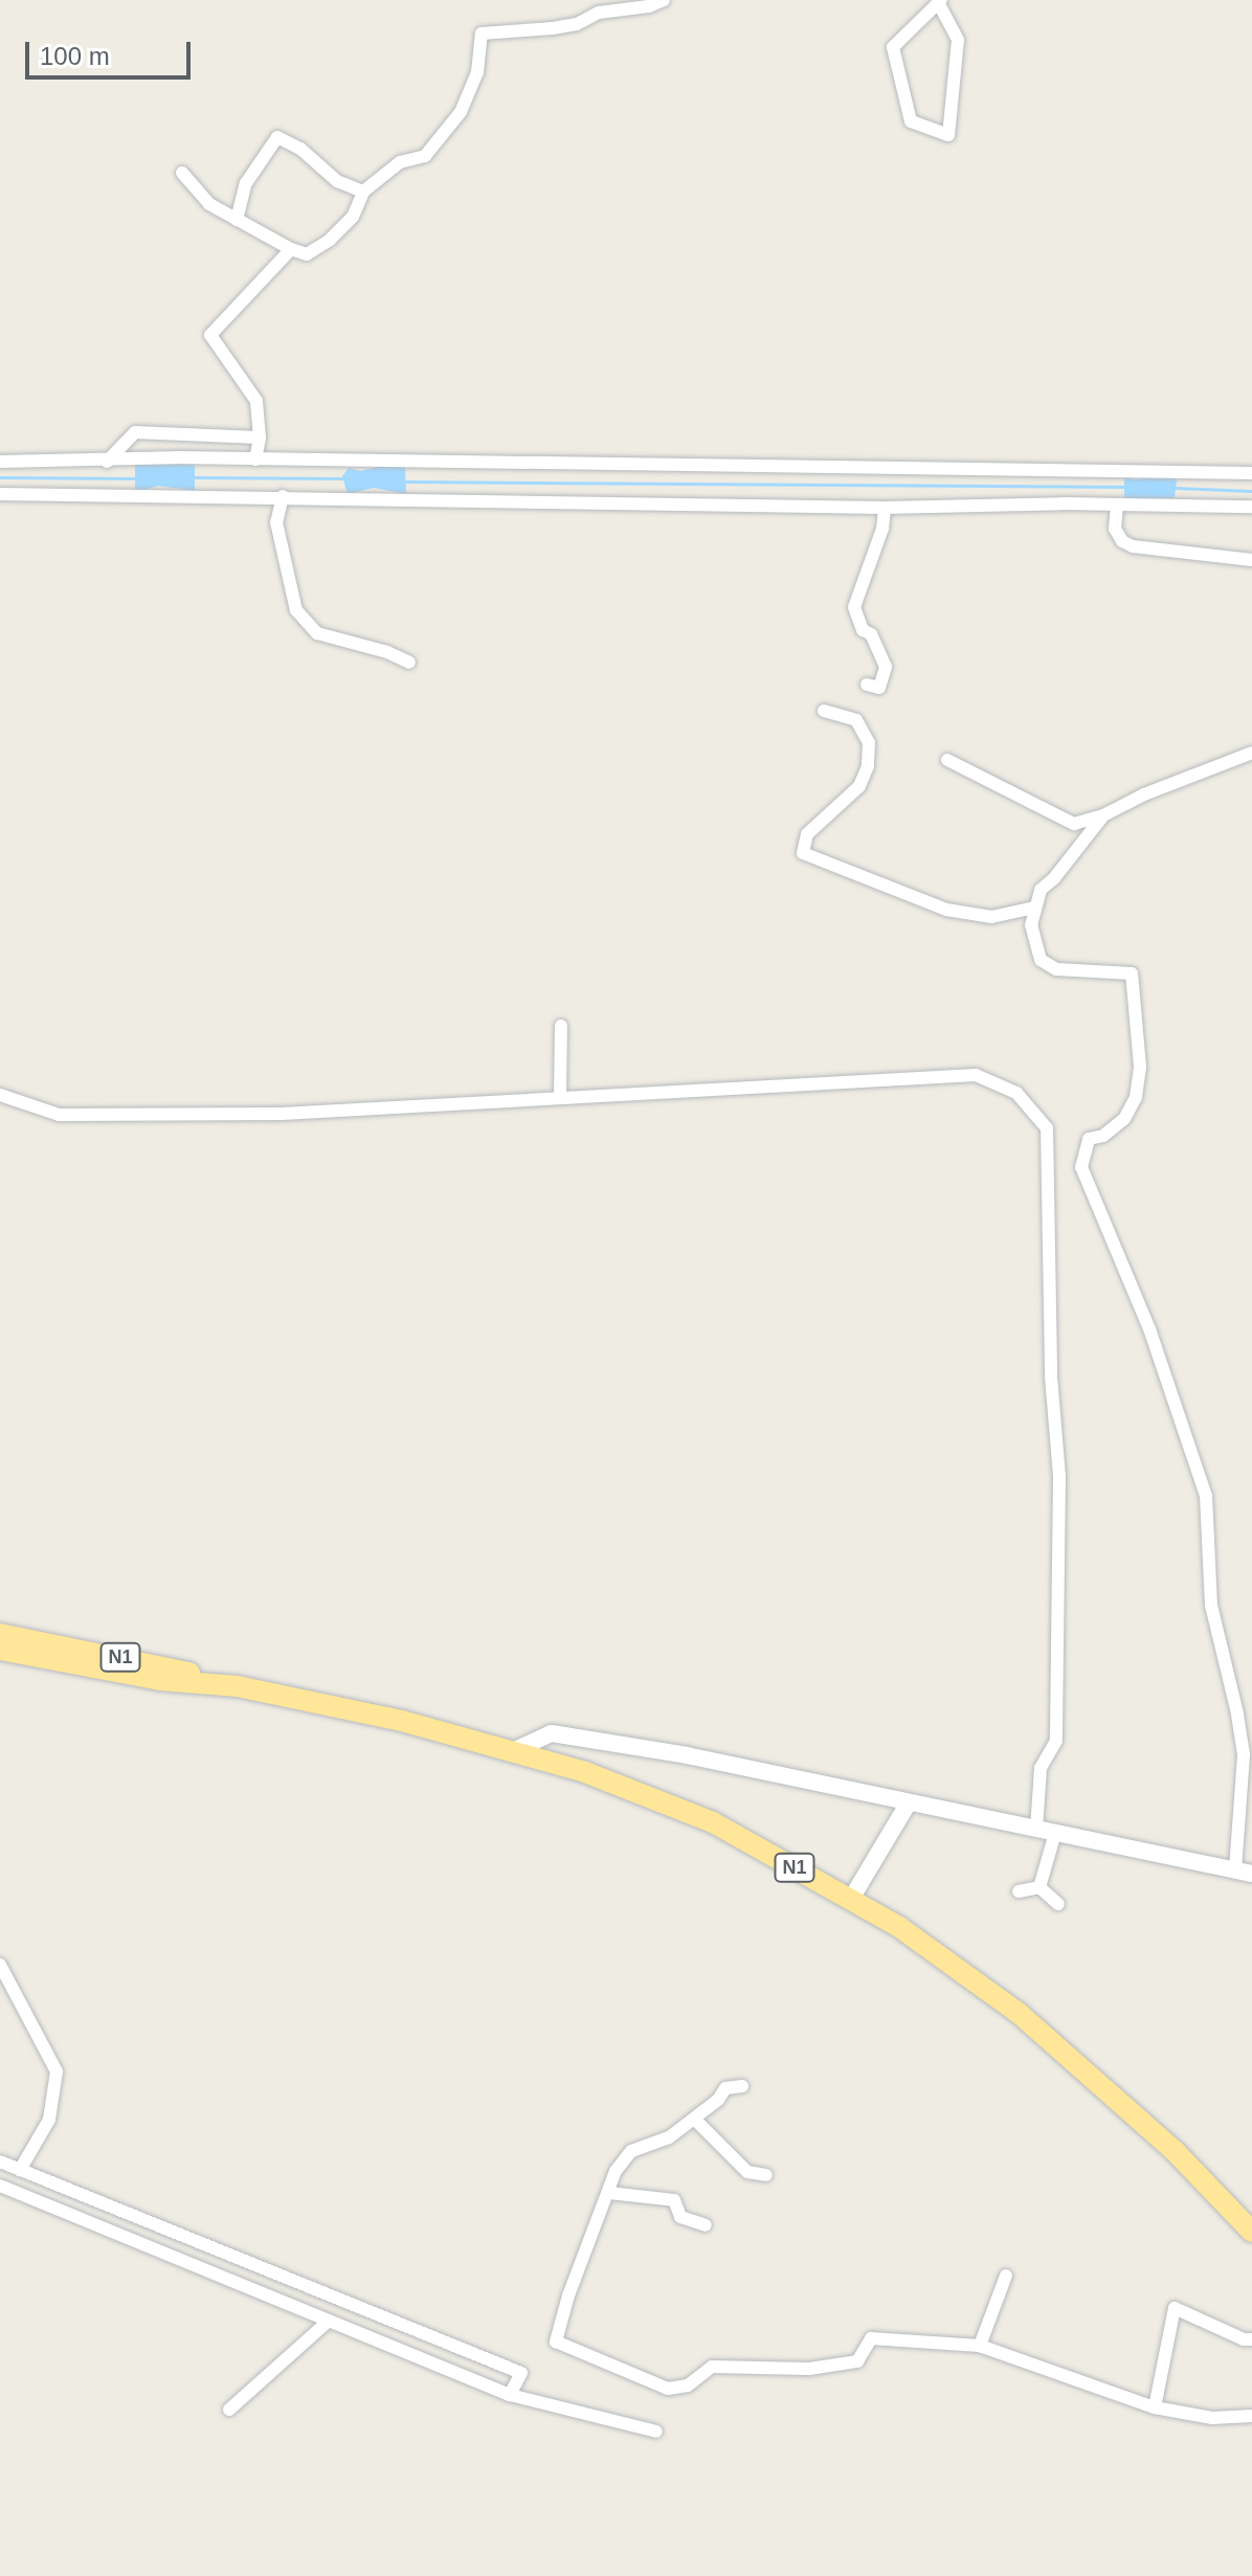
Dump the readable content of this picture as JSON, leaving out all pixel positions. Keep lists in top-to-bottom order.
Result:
{
  "streets": {
    "highway": ["N1"]
  },
  "scale_bar": "100 m"
}
